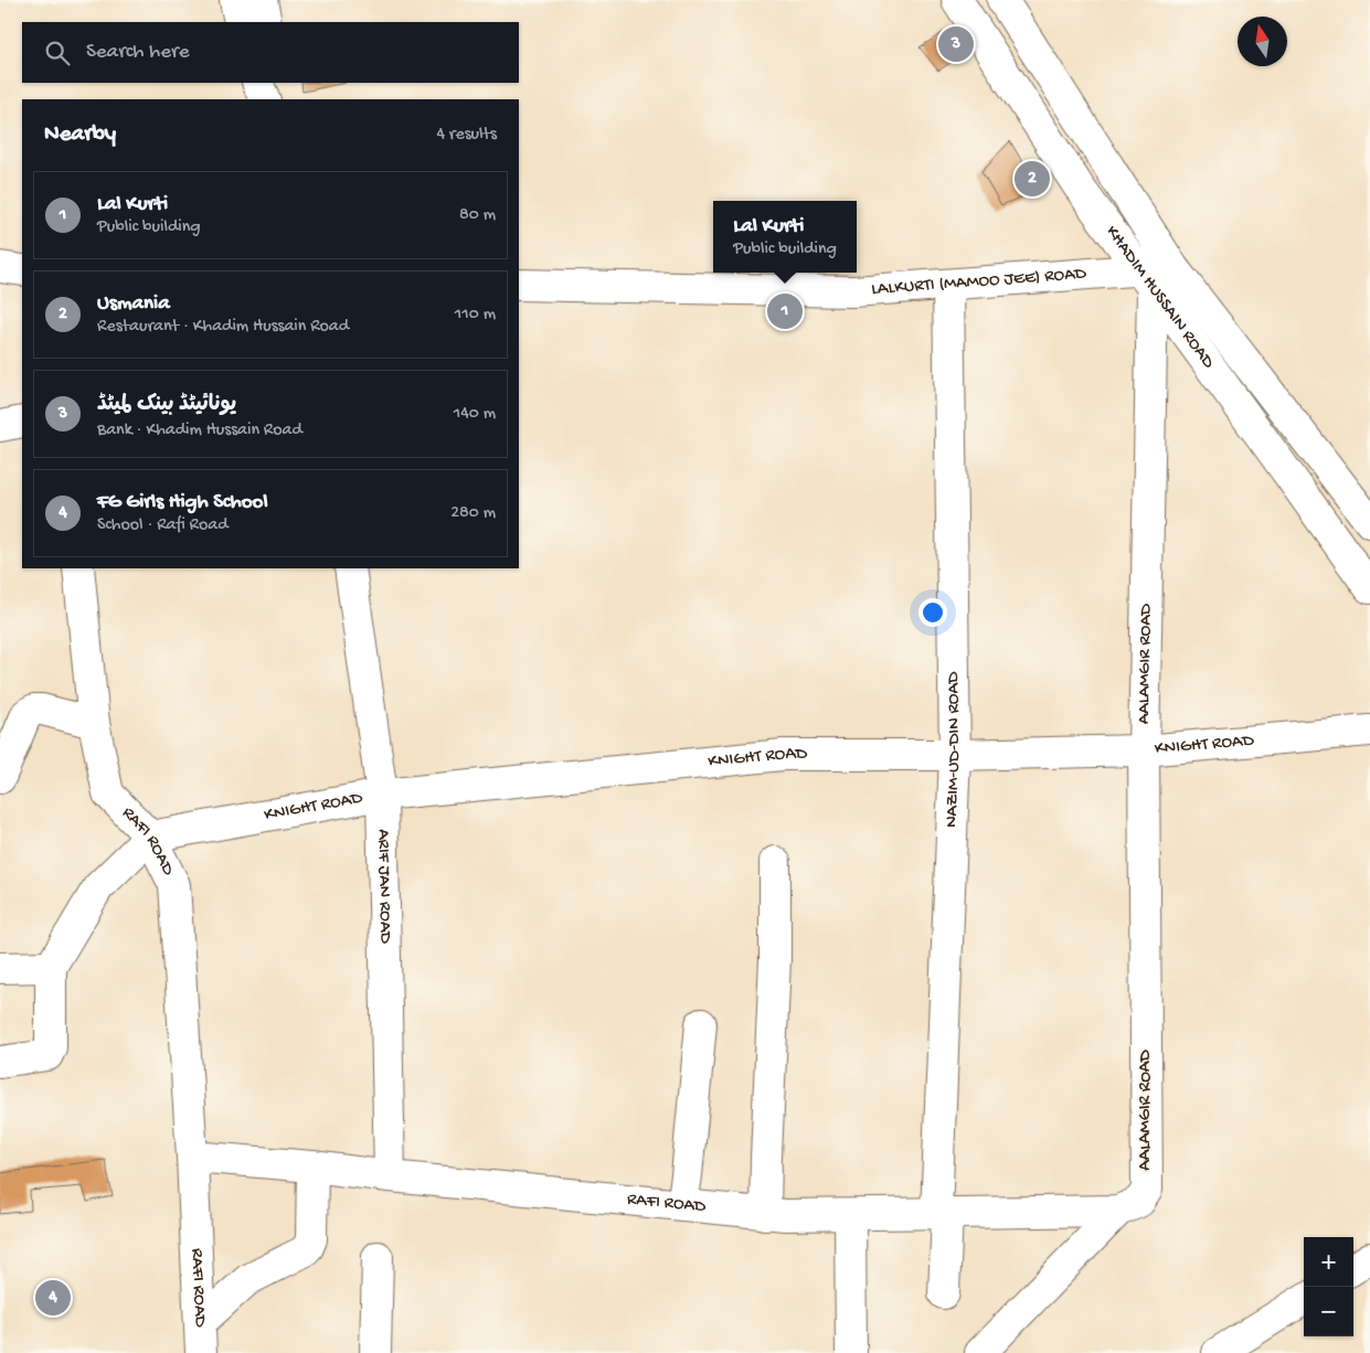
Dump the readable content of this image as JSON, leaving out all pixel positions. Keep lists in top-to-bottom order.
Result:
{
  "streets": {
    "street": [
      "LALKURTI (MAMOO JEE) ROAD",
      "KHADIM HUSSAIN ROAD",
      "AALAMGIR ROAD",
      "KNIGHT ROAD",
      "NAZIM-UD-DIN ROAD",
      "RAFI ROAD",
      "ARIF JAN ROAD"
    ]
  },
  "crossings": [
    ["LALKURTI (MAMOO JEE) ROAD", "KHADIM HUSSAIN ROAD"],
    ["LALKURTI (MAMOO JEE) ROAD", "AALAMGIR ROAD"],
    ["LALKURTI (MAMOO JEE) ROAD", "NAZIM-UD-DIN ROAD"],
    ["KHADIM HUSSAIN ROAD", "AALAMGIR ROAD"],
    ["AALAMGIR ROAD", "KNIGHT ROAD"],
    ["AALAMGIR ROAD", "RAFI ROAD"],
    ["KNIGHT ROAD", "NAZIM-UD-DIN ROAD"],
    ["KNIGHT ROAD", "RAFI ROAD"],
    ["KNIGHT ROAD", "ARIF JAN ROAD"],
    ["NAZIM-UD-DIN ROAD", "RAFI ROAD"],
    ["RAFI ROAD", "ARIF JAN ROAD"]
  ],
  "north": "top",
  "page": {
    "search": "Search here",
    "pins": [
      "3",
      "2",
      "1",
      "4"
    ],
    "heading": ["Nearby", "4 results"],
    "list": [
      {
        "mark": "1",
        "name": "Lal Kurti",
        "note": "Public building",
        "value": "80 m"
      },
      {
        "mark": "2",
        "name": "Usmania",
        "note": "Restaurant · Khadim Hussain Road",
        "value": "110 m"
      },
      {
        "mark": "3",
        "name": "یونائیٹڈ بینک لمیٹڈ",
        "note": "Bank · Khadim Hussain Road",
        "value": "140 m"
      },
      {
        "mark": "4",
        "name": "FG Girls High School",
        "note": "School · Rafi Road",
        "value": "280 m"
      }
    ],
    "popup": ["Lal Kurti", "Public building"],
    "map_buttons": ["+", "−"]
  }
}
